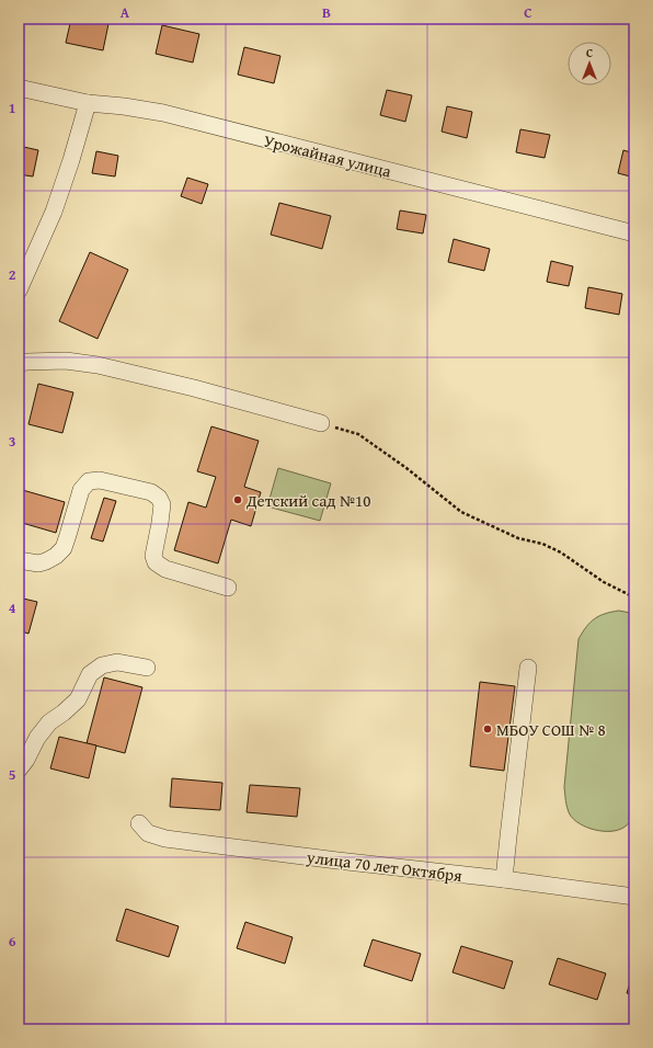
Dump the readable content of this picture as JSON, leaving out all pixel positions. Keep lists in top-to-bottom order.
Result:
{
  "streets": {
    "street": ["Урожайная улица", "улица 70 лет Октября"]
  },
  "places": ["Детский сад №10", "МБОУ СОШ № 8"],
  "north": "top",
  "grid": {
    "columns": ["A", "B", "C"],
    "rows": [
      "1",
      "2",
      "3",
      "4",
      "5",
      "6"
    ]
  }
}
